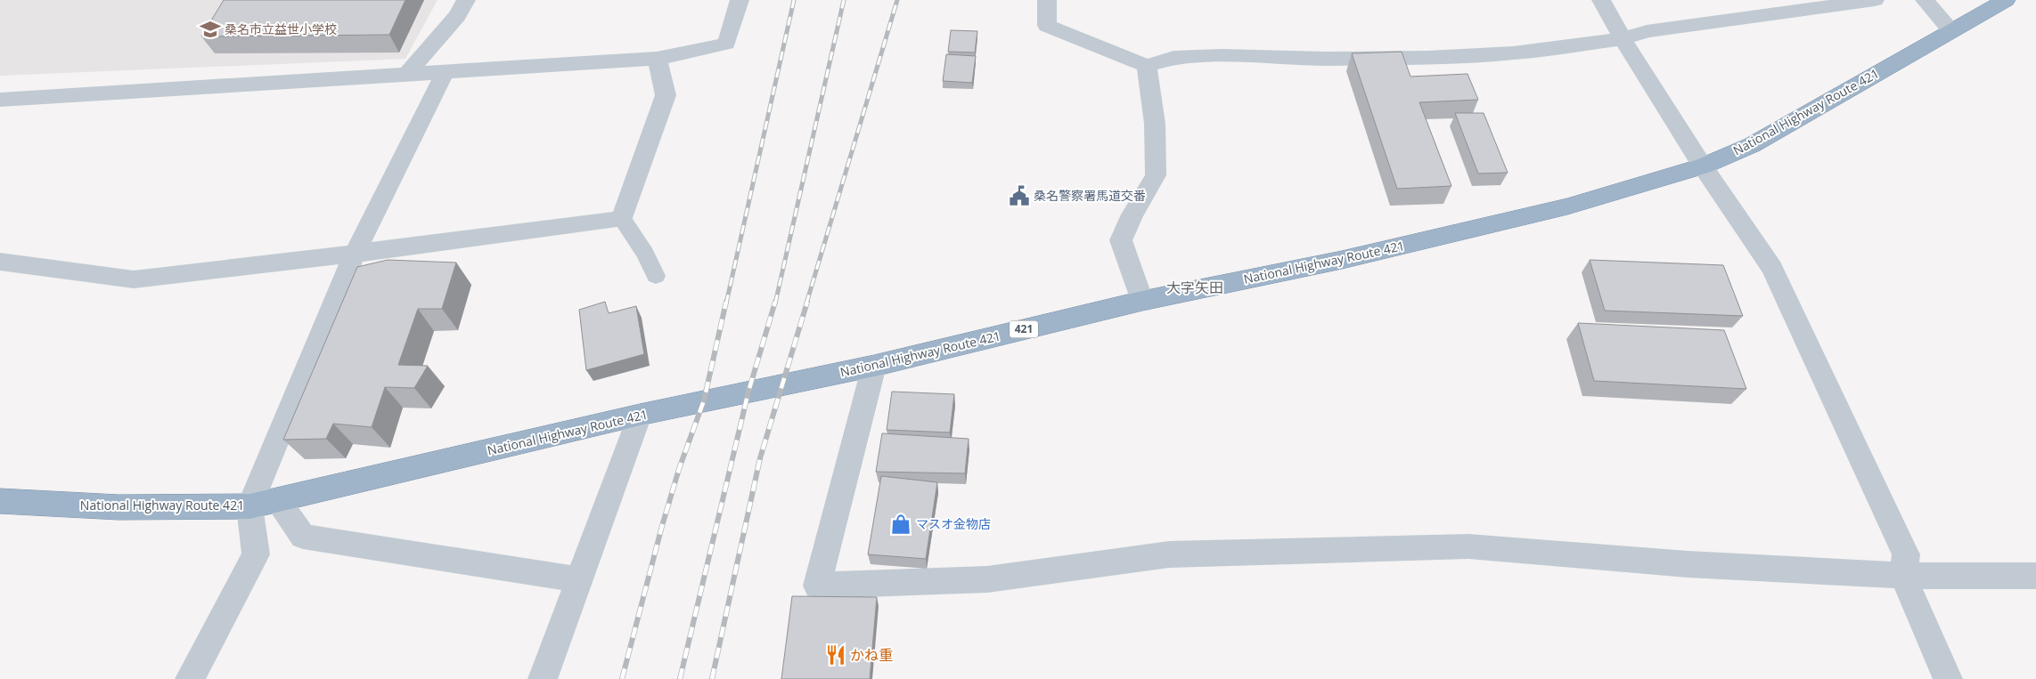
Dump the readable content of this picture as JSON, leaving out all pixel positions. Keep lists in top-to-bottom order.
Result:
{
  "streets": {
    "highway": ["National Highway Route 421", "421"]
  },
  "districts": ["大字矢田"],
  "places": {
    "school or university": ["桑名市立益世小学校"],
    "public building": ["桑名警察署馬道交番"],
    "shop": ["マスオ金物店"],
    "restaurant": ["かね重"]
  }
}
